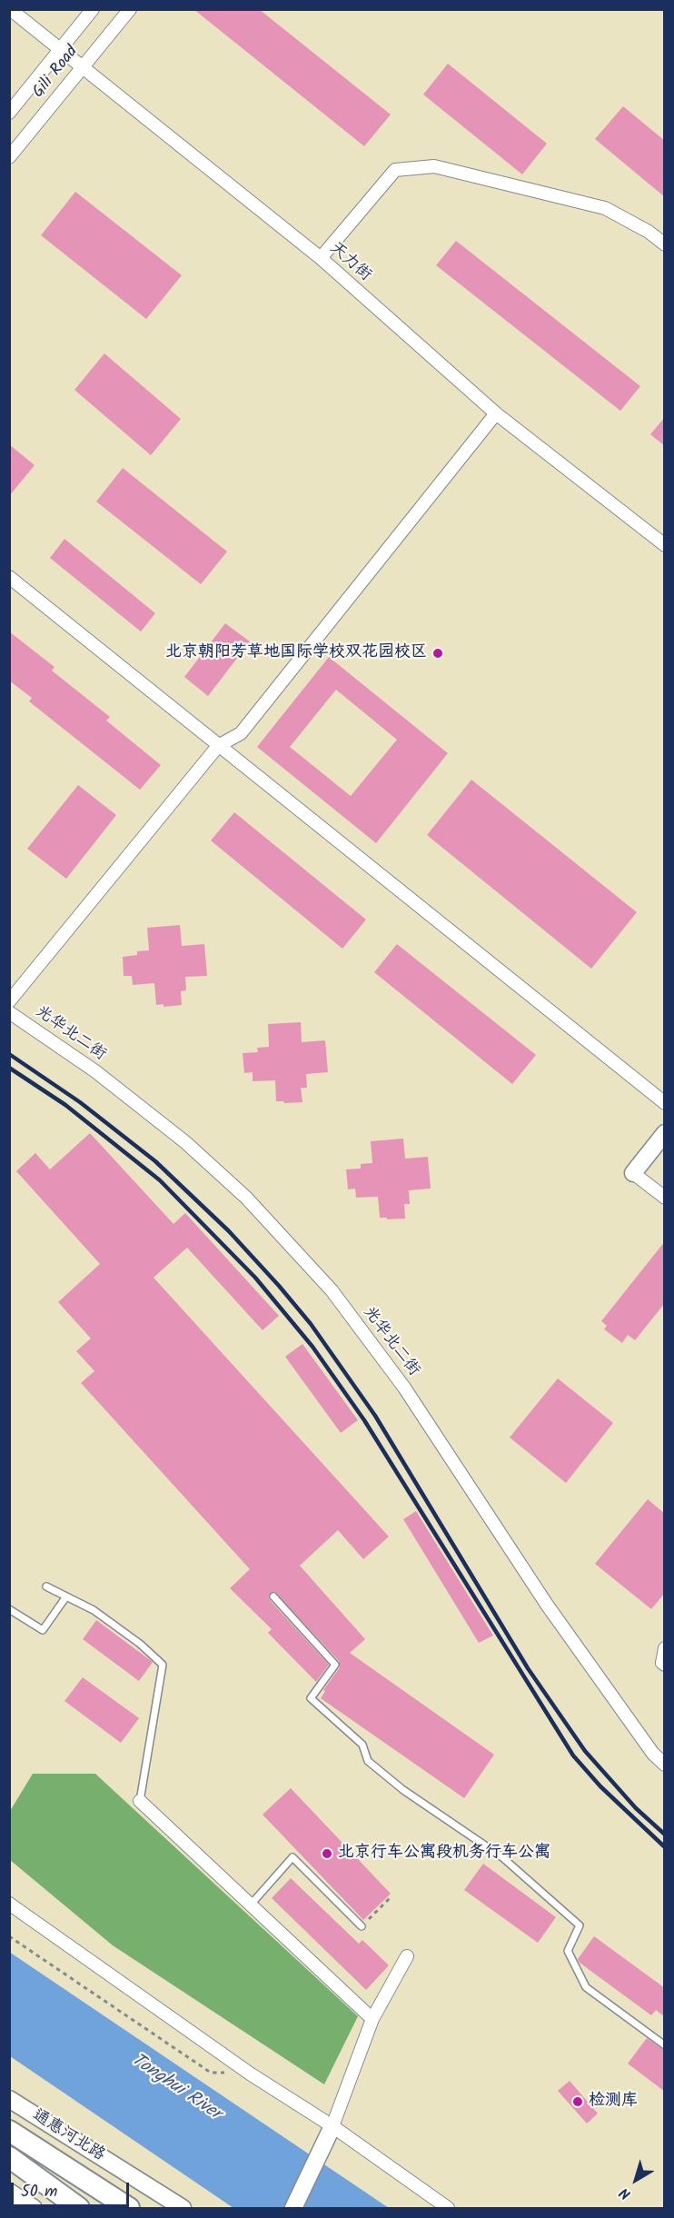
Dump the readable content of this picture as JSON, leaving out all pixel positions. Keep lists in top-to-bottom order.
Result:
{
  "streets": {
    "street": [
      "Gili Road",
      "天力街",
      "光华北二街",
      "通惠河北路"
    ]
  },
  "crossings": [
    ["Gili Road", "天力街"]
  ],
  "water": ["Tonghui River"],
  "places": ["北京朝阳芳草地国际学校双花园校区", "北京行车公寓段机务行车公寓", "检测库"],
  "scale_bar": "50 m",
  "north": "bottom left"
}
